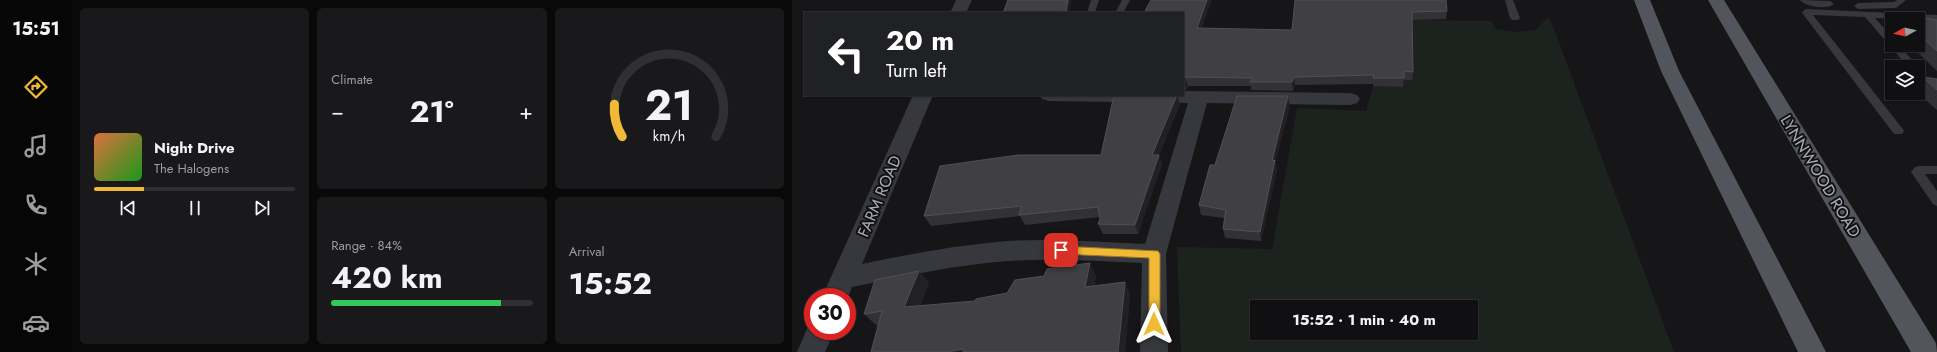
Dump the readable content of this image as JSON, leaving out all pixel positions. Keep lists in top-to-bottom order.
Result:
{
  "streets": {
    "main road": ["LYNNWOOD ROAD"],
    "street": ["FARM ROAD"]
  },
  "north": "left",
  "page": {
    "tabs": "15:51",
    "tile": [
      "Climate",
      ["Range · 84%", "420 km"],
      ["Arrival", "15:52"]
    ],
    "turn": ["20 m", "Turn left"],
    "heat": ["−", "21°", "+"],
    "song": ["Night Drive", "The Halogens"],
    "limit": "30",
    "trip": "15:52 · 1 min · 40 m",
    "gauge": ["21", "km/h"]
  }
}
